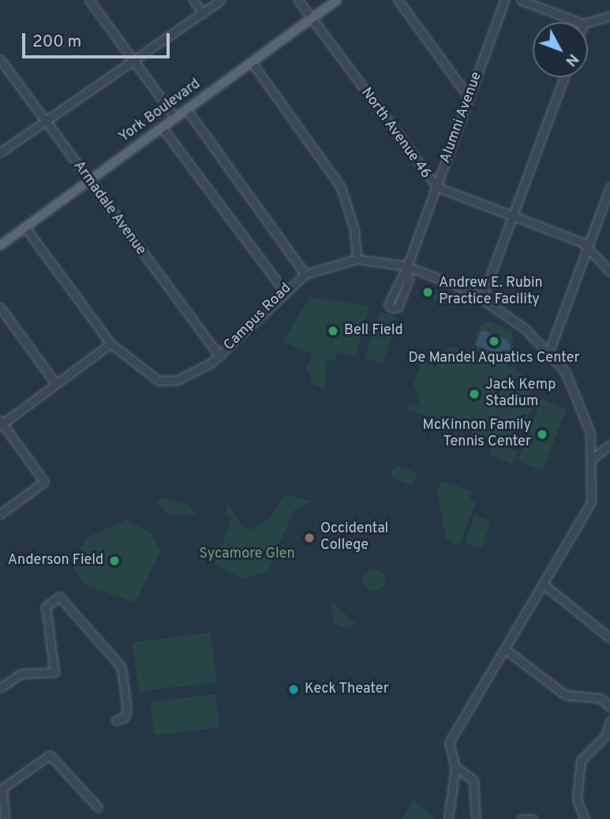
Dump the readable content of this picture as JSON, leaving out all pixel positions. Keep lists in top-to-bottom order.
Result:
{
  "streets": {
    "main road": ["York Boulevard"],
    "street": [
      "Alumni Avenue",
      "North Avenue 46",
      "Armadale Avenue",
      "Campus Road"
    ]
  },
  "crossings": [
    ["York Boulevard", "North Avenue 46"],
    ["York Boulevard", "Armadale Avenue"],
    ["York Boulevard", "Campus Road"],
    ["Alumni Avenue", "North Avenue 46"],
    ["Alumni Avenue", "Campus Road"],
    ["Armadale Avenue", "Campus Road"]
  ],
  "parks": ["Sycamore Glen"],
  "places": [
    "Andrew E. Rubin Practice Facility",
    "Bell Field",
    "De Mandel Aquatics Center",
    "Jack Kemp Stadium",
    "McKinnon Family Tennis Center",
    "Occidental College",
    "Anderson Field",
    "Keck Theater"
  ],
  "scale_bar": "200 m",
  "north": "bottom right"
}
